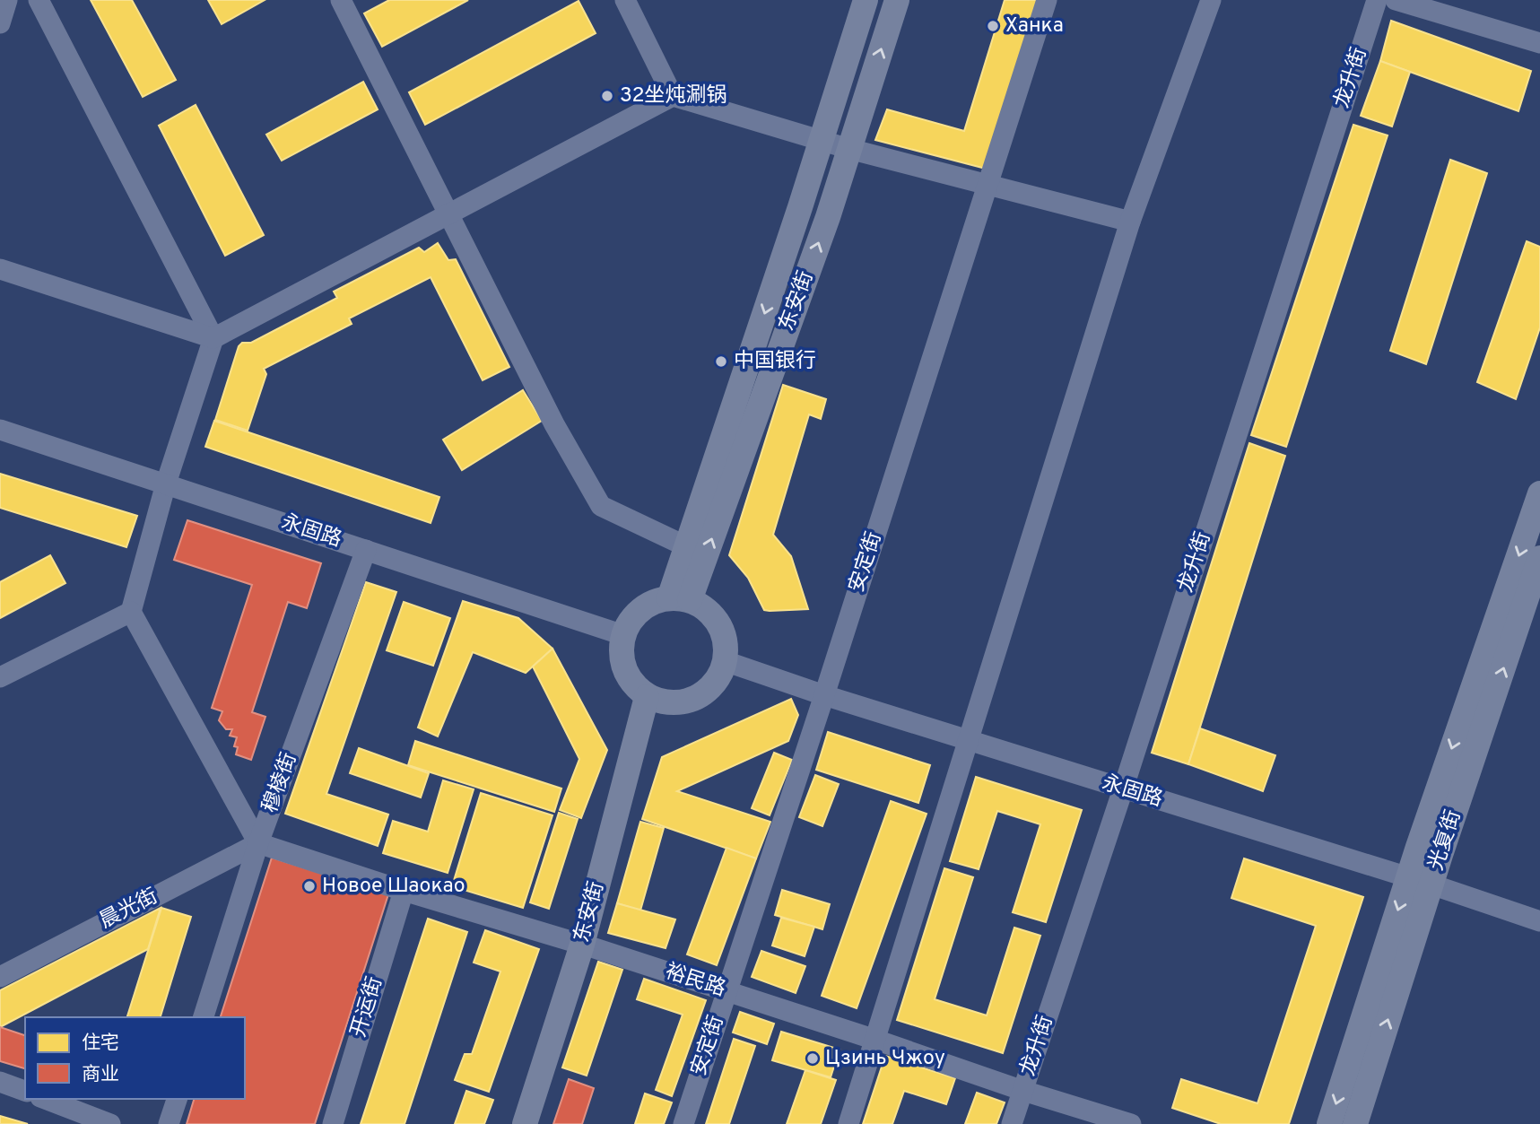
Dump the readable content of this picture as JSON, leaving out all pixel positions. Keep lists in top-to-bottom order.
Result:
{
  "streets": {
    "main road": ["东安街", "光复街"],
    "street": [
      "龙升街",
      "永固路",
      "安定街",
      "穆棱街",
      "晨光街",
      "裕民路",
      "开运街"
    ]
  },
  "crossings": [
    ["龙升街", "永固路"],
    ["龙升街", "裕民路"],
    ["东安街", "永固路"],
    ["东安街", "裕民路"],
    ["永固路", "安定街"],
    ["永固路", "穆棱街"],
    ["永固路", "光复街"],
    ["安定街", "裕民路"],
    ["穆棱街", "晨光街"],
    ["穆棱街", "裕民路"],
    ["晨光街", "裕民路"],
    ["裕民路", "开运街"]
  ],
  "places": [
    "Ханка",
    "32坐炖涮锅",
    "中国银行",
    "Новое Шаокао",
    "Цзинь Чжоу"
  ],
  "legend": ["住宅", "商业"]
}
